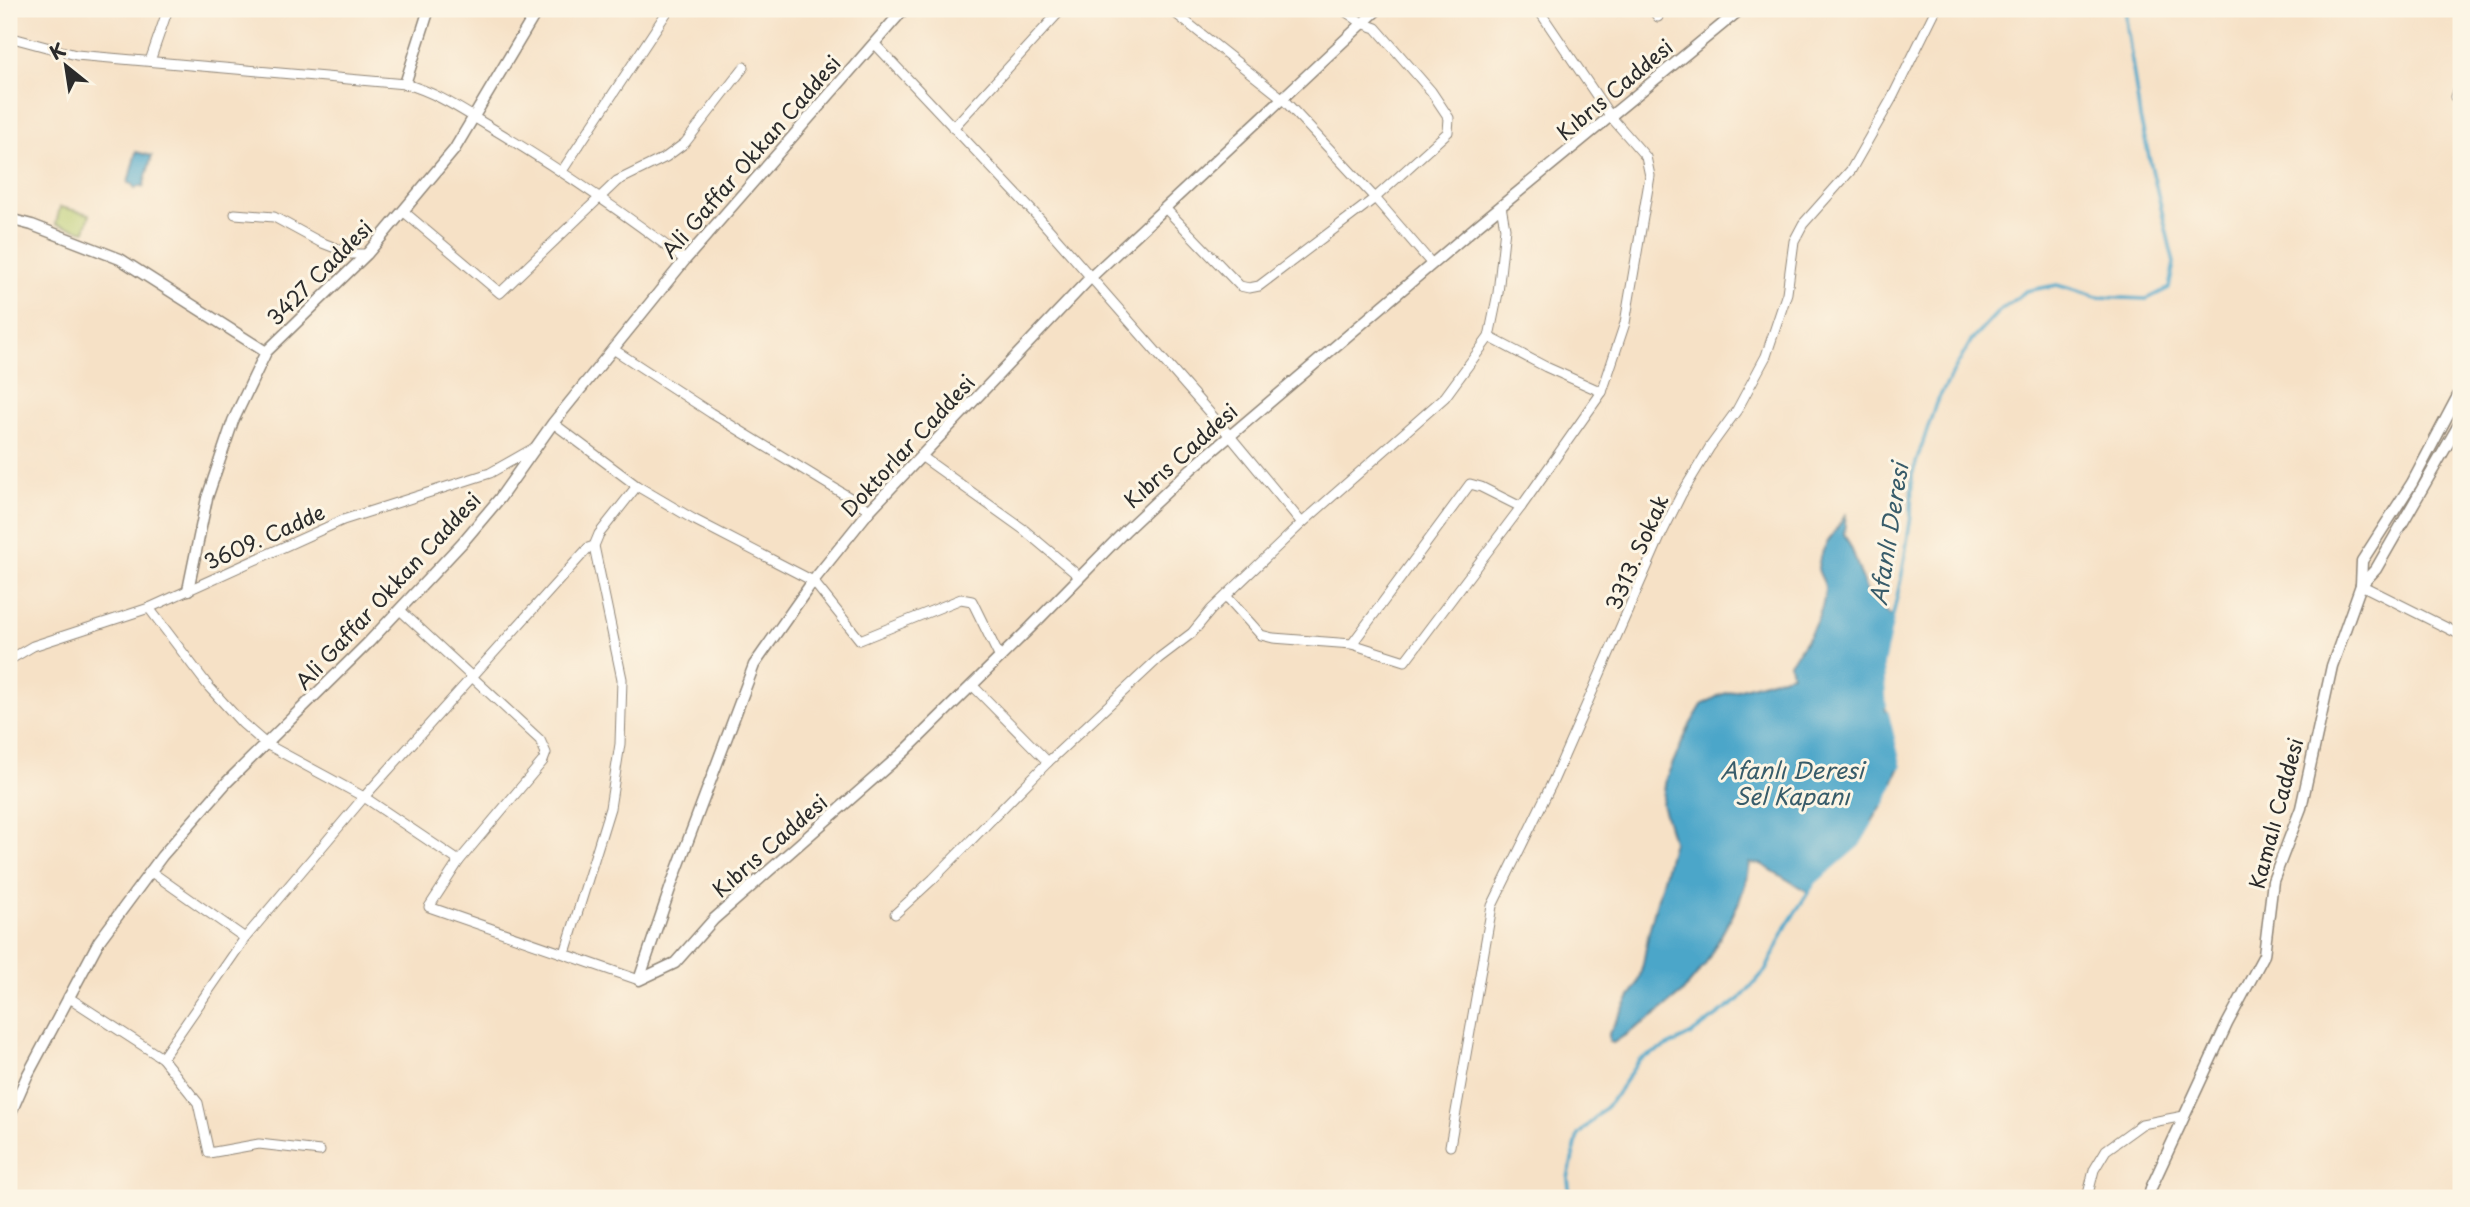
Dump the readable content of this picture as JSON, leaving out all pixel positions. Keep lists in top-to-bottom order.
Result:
{
  "streets": {
    "street": [
      "Kıbrıs Caddesi",
      "Ali Gaffar Okkan Caddesi",
      "3427 Caddesi",
      "Doktorlar Caddesi",
      "3609. Cadde",
      "3313. Sokak",
      "Kamalı Caddesi"
    ]
  },
  "crossings": [
    ["Kıbrıs Caddesi", "Doktorlar Caddesi"],
    ["Ali Gaffar Okkan Caddesi", "3609. Cadde"],
    ["3427 Caddesi", "3609. Cadde"]
  ],
  "water": ["Afanlı Deresi", "Afanlı Deresi Sel Kapanı"],
  "north": "top left"
}
